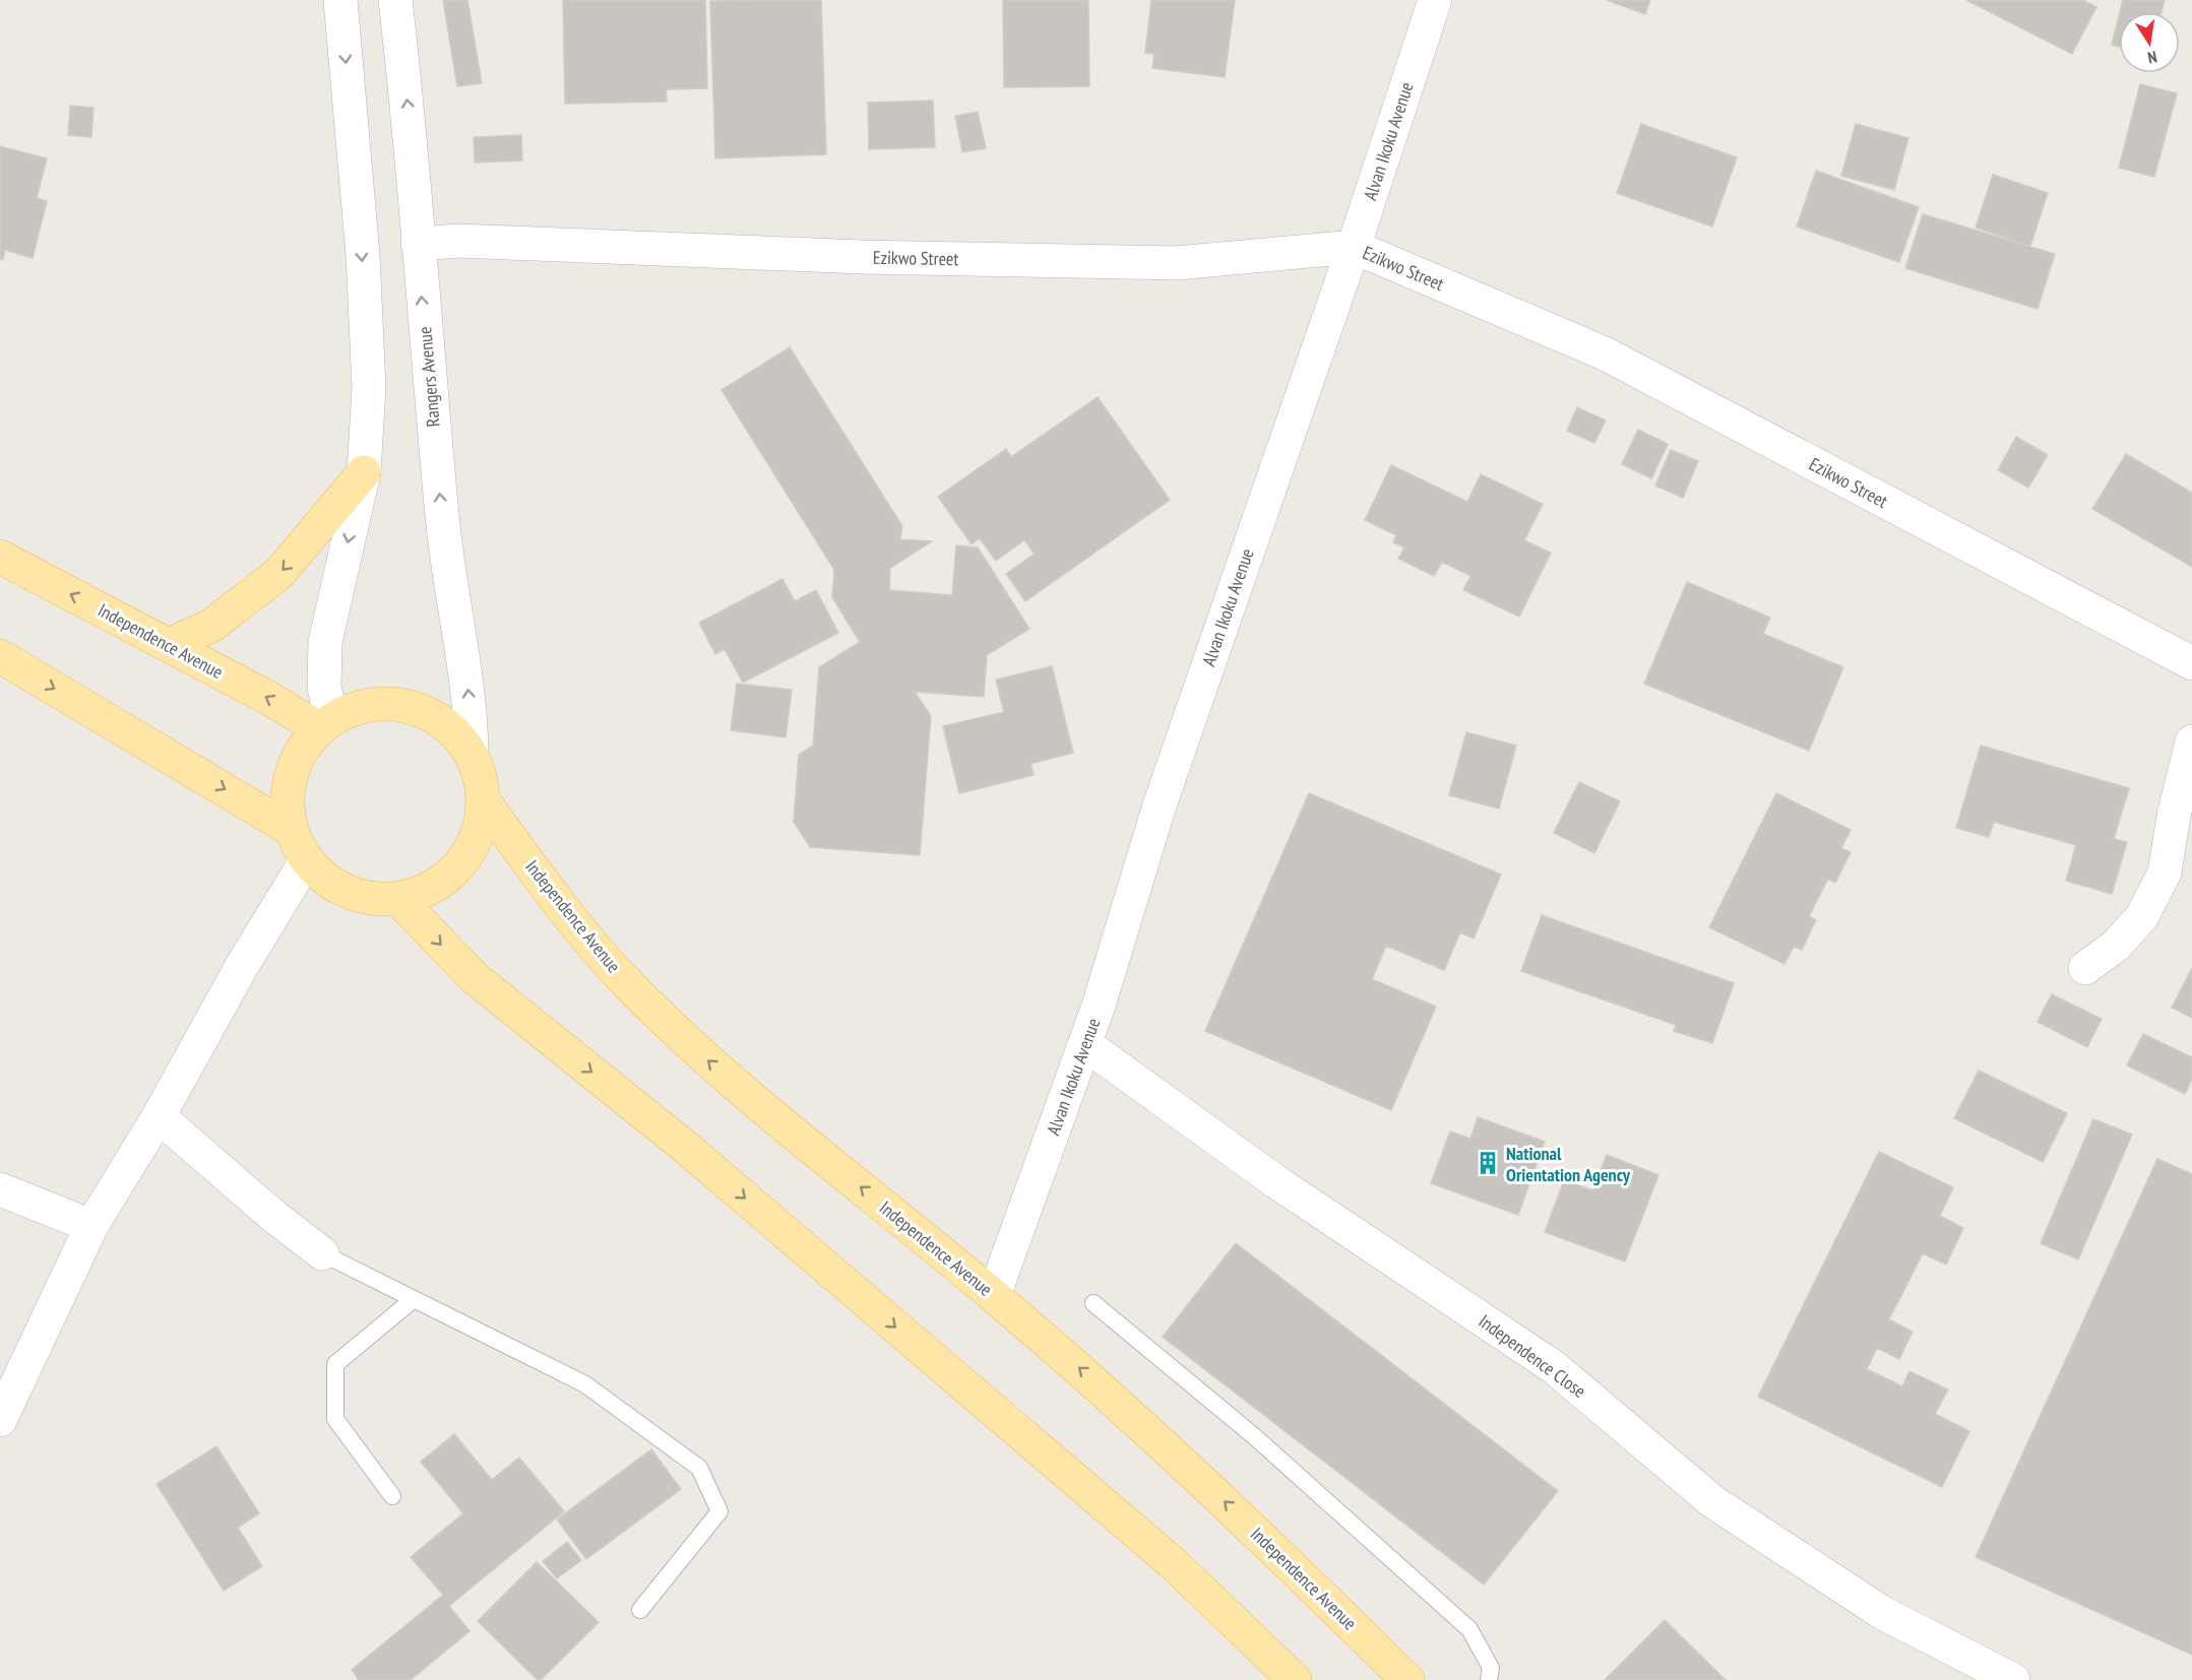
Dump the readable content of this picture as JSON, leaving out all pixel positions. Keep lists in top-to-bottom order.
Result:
{
  "streets": {
    "main road": ["Independence Avenue"],
    "street": [
      "Alvan Ikoku Avenue",
      "Ezikwo Street",
      "Rangers Avenue",
      "Independence Close"
    ]
  },
  "crossings": [
    ["Alvan Ikoku Avenue", "Ezikwo Street"],
    ["Alvan Ikoku Avenue", "Independence Avenue"],
    ["Alvan Ikoku Avenue", "Independence Close"],
    ["Ezikwo Street", "Rangers Avenue"],
    ["Rangers Avenue", "Independence Avenue"]
  ],
  "places": {
    "building": ["National Orientation Agency"]
  },
  "north": "bottom"
}
